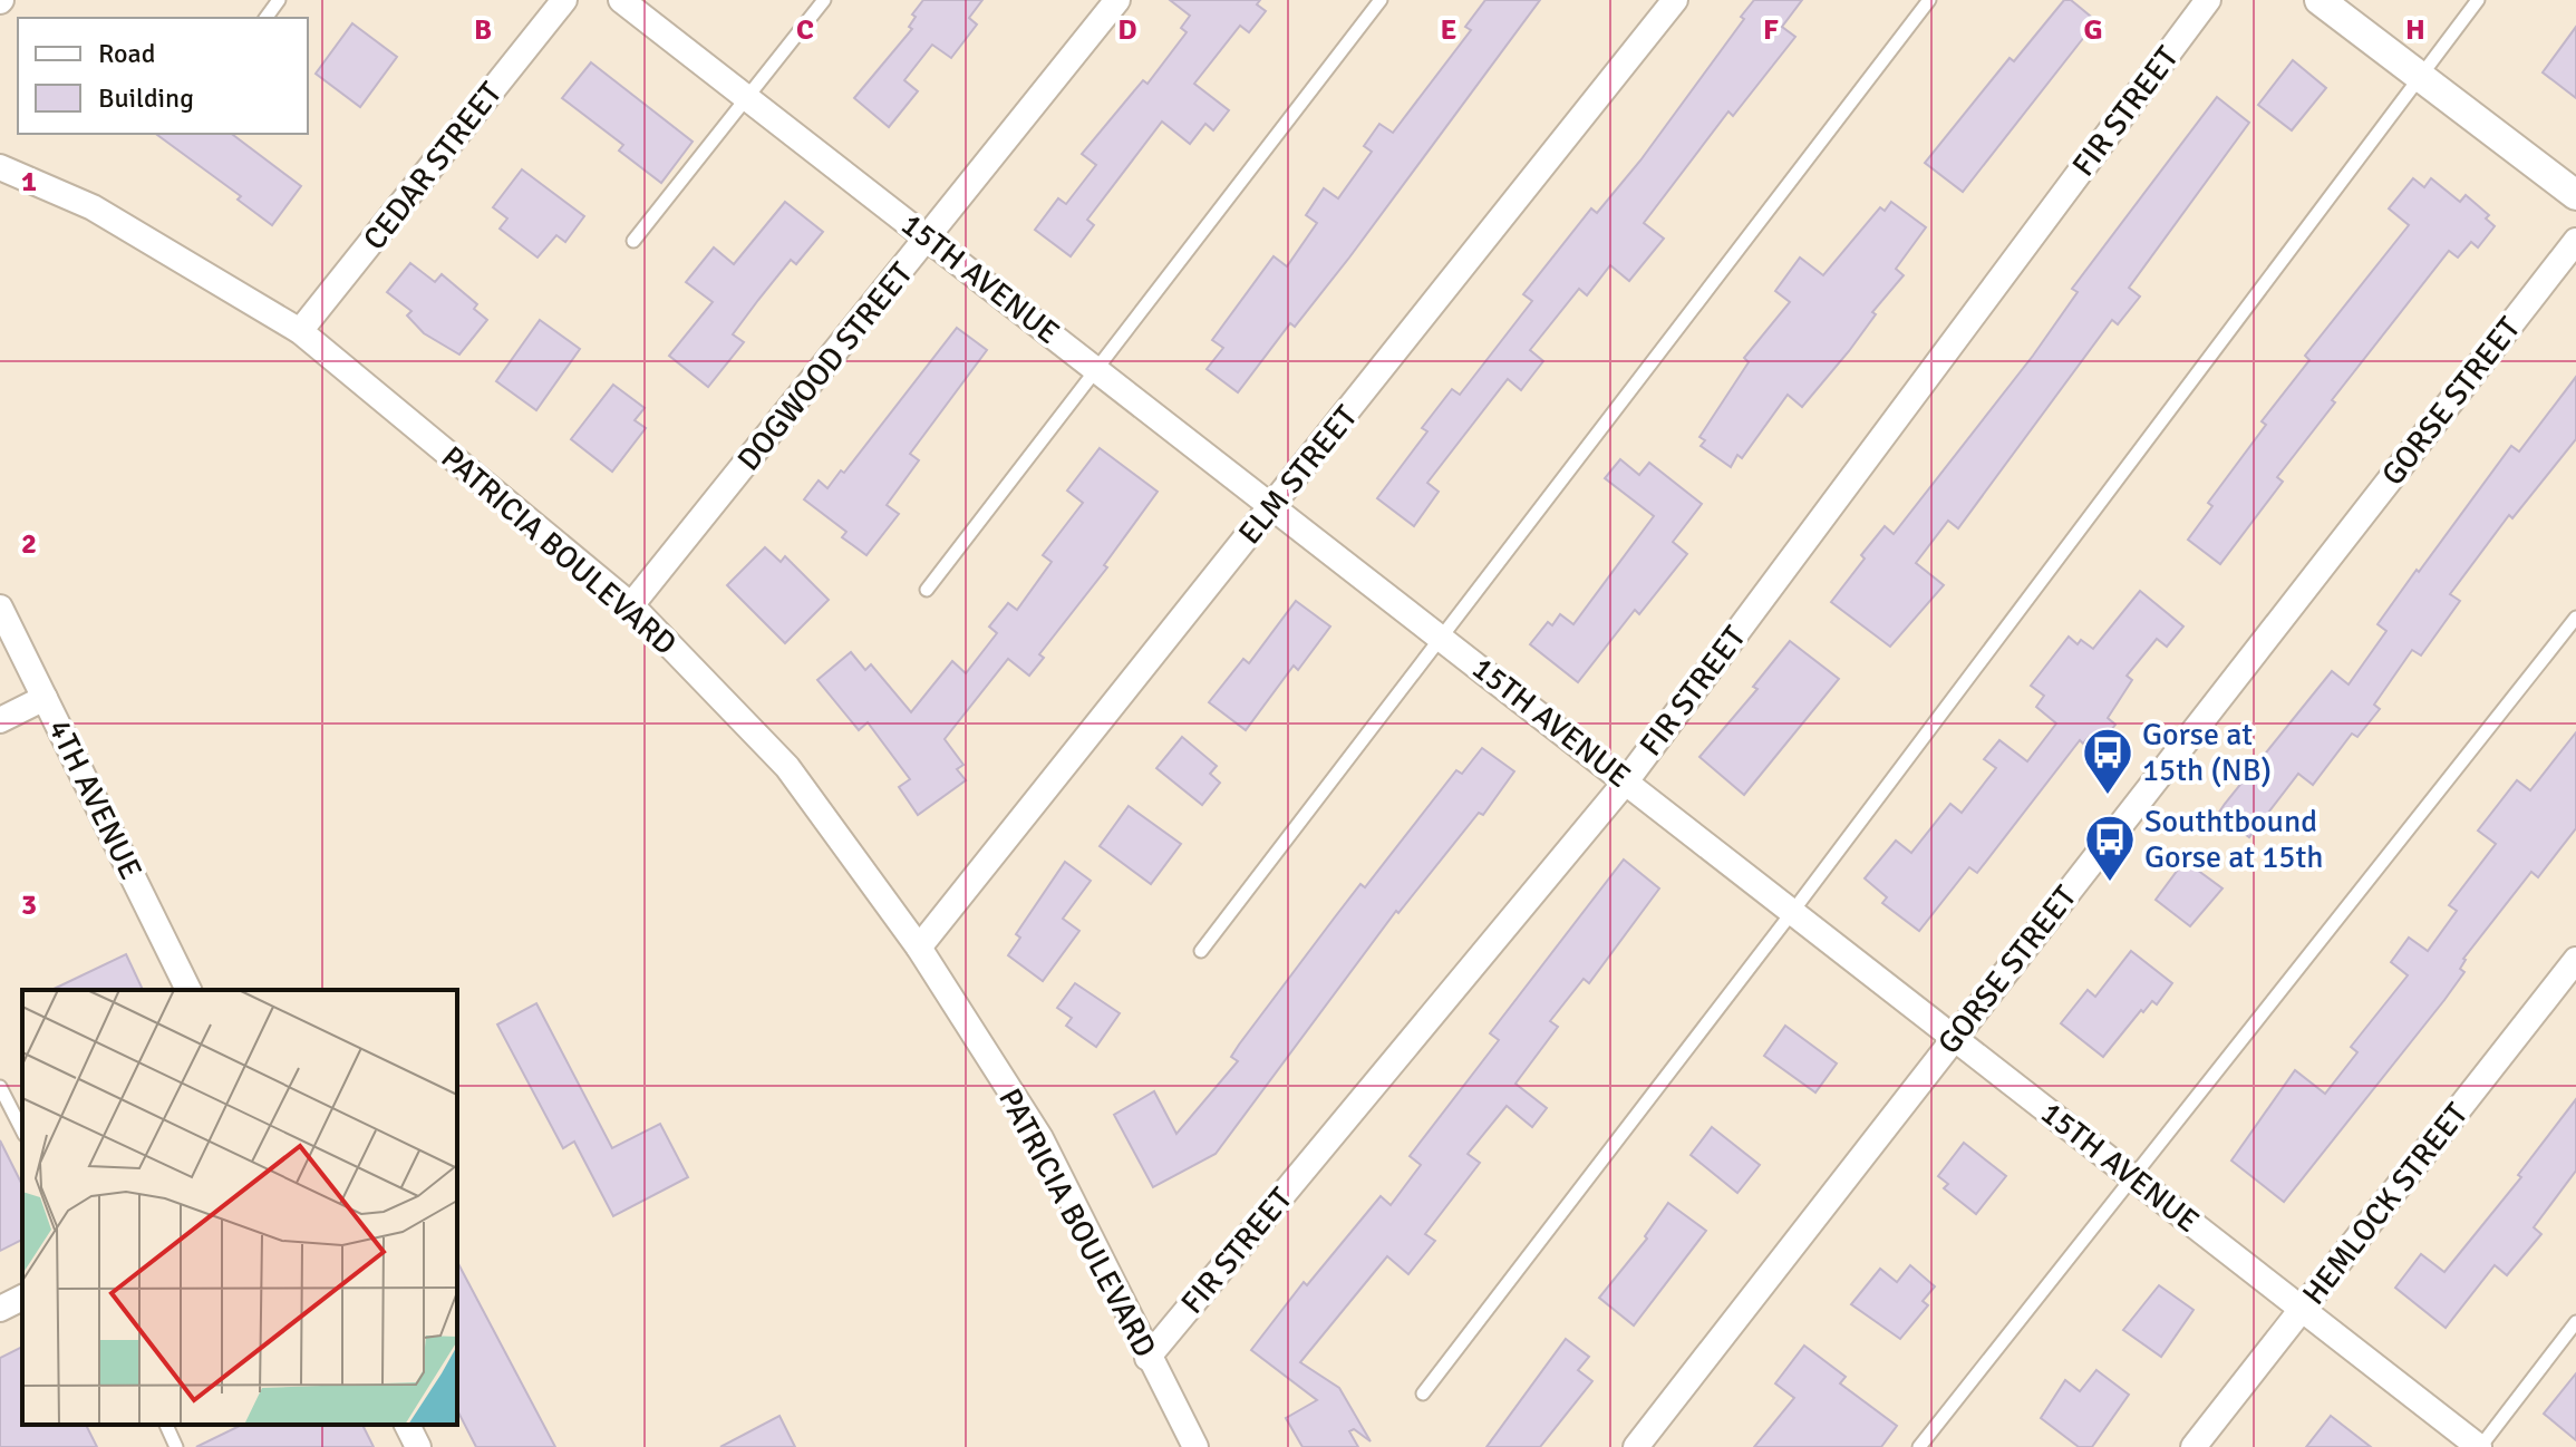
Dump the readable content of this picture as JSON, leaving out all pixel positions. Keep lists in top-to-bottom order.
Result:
{
  "streets": {
    "street": [
      "FIR STREET",
      "CEDAR STREET",
      "15TH AVENUE",
      "DOGWOOD STREET",
      "GORSE STREET",
      "ELM STREET",
      "PATRICIA BOULEVARD",
      "4TH AVENUE",
      "HEMLOCK STREET"
    ]
  },
  "crossings": [
    ["FIR STREET", "15TH AVENUE"],
    ["FIR STREET", "PATRICIA BOULEVARD"],
    ["CEDAR STREET", "PATRICIA BOULEVARD"],
    ["15TH AVENUE", "DOGWOOD STREET"],
    ["15TH AVENUE", "GORSE STREET"],
    ["15TH AVENUE", "ELM STREET"],
    ["15TH AVENUE", "HEMLOCK STREET"],
    ["DOGWOOD STREET", "PATRICIA BOULEVARD"],
    ["ELM STREET", "PATRICIA BOULEVARD"]
  ],
  "places": {
    "bus stop": ["Gorse at 15th (NB)", "Southtbound Gorse at 15th"]
  },
  "legend": ["Road", "Building"],
  "grid": {
    "columns": [
      "B",
      "C",
      "D",
      "E",
      "F",
      "G",
      "H"
    ],
    "rows": ["1", "2", "3"]
  }
}
